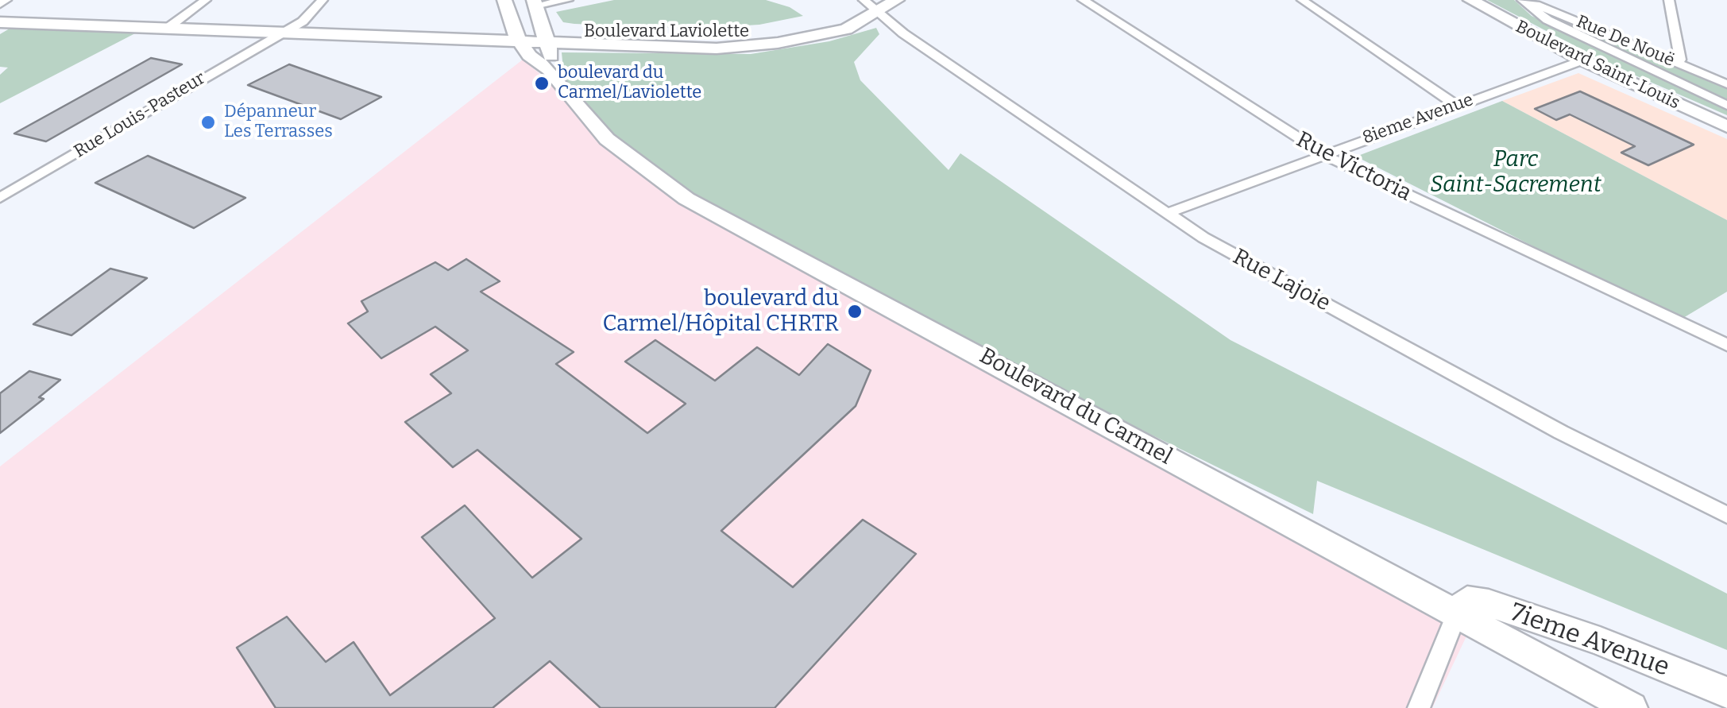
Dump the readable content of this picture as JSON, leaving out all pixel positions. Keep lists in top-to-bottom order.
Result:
{
  "streets": {
    "street": [
      "Boulevard Laviolette",
      "Rue De Nouë",
      "Boulevard Saint-Louis",
      "Rue Louis-Pasteur",
      "8ieme Avenue",
      "Rue Victoria",
      "Rue Lajoie",
      "Boulevard du Carmel",
      "7ieme Avenue"
    ]
  },
  "crossings": [
    ["Boulevard Laviolette", "Rue Louis-Pasteur"],
    ["Boulevard Laviolette", "Rue Lajoie"],
    ["Boulevard Laviolette", "Boulevard du Carmel"],
    ["Boulevard Saint-Louis", "8ieme Avenue"],
    ["8ieme Avenue", "Rue Victoria"],
    ["8ieme Avenue", "Rue Lajoie"],
    ["Boulevard du Carmel", "7ieme Avenue"]
  ],
  "parks": ["Parc Saint-Sacrement"],
  "places": ["boulevard du Carmel/Laviolette", "Dépanneur Les Terrasses", "boulevard du Carmel/Hôpital CHRTR"]
}
